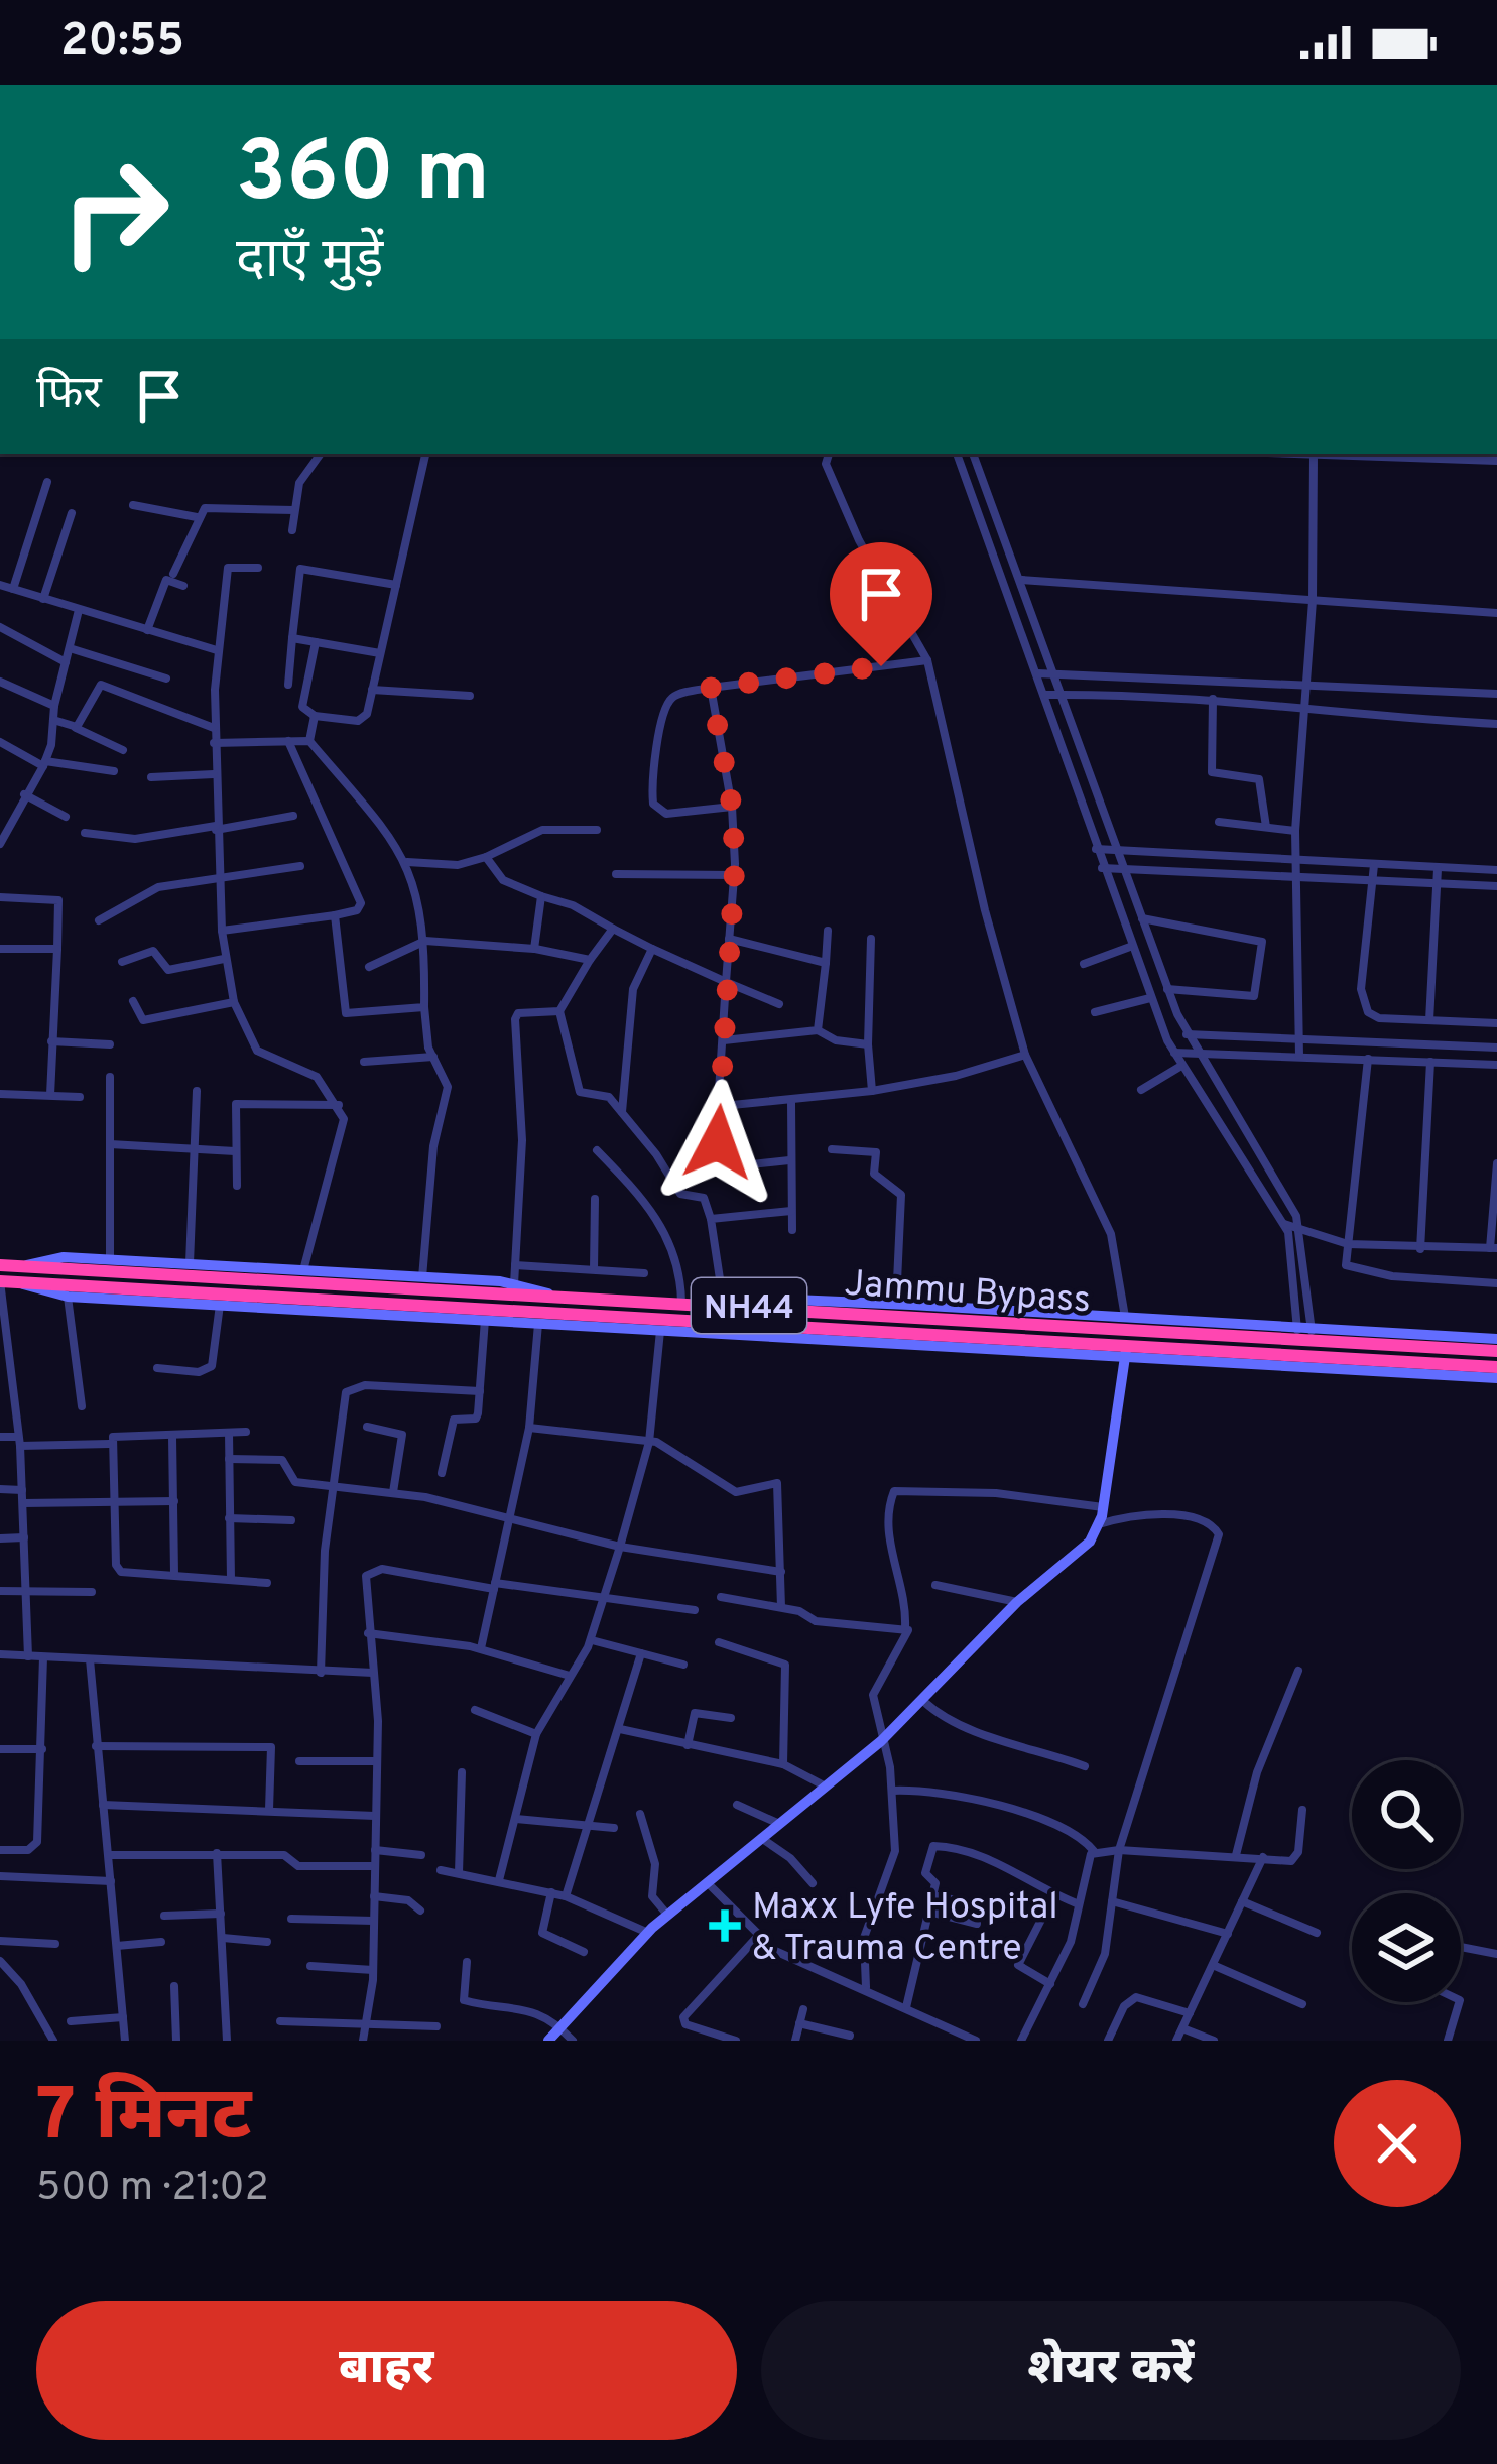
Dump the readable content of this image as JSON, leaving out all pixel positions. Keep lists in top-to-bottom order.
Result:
{
  "streets": {
    "highway": ["Jammu Bypass", "NH44"]
  },
  "places": {
    "health": ["Maxx Lyfe Hospital & Trauma Centre"]
  },
  "page": {
    "status": "20:55",
    "turn": ["360 m", "दाएँ मुड़ें"],
    "then": "फिर",
    "heading": ["7 मिनट", "500 m · 21:02"],
    "buttons": ["बाहर", "शेयर करें"]
  }
}
